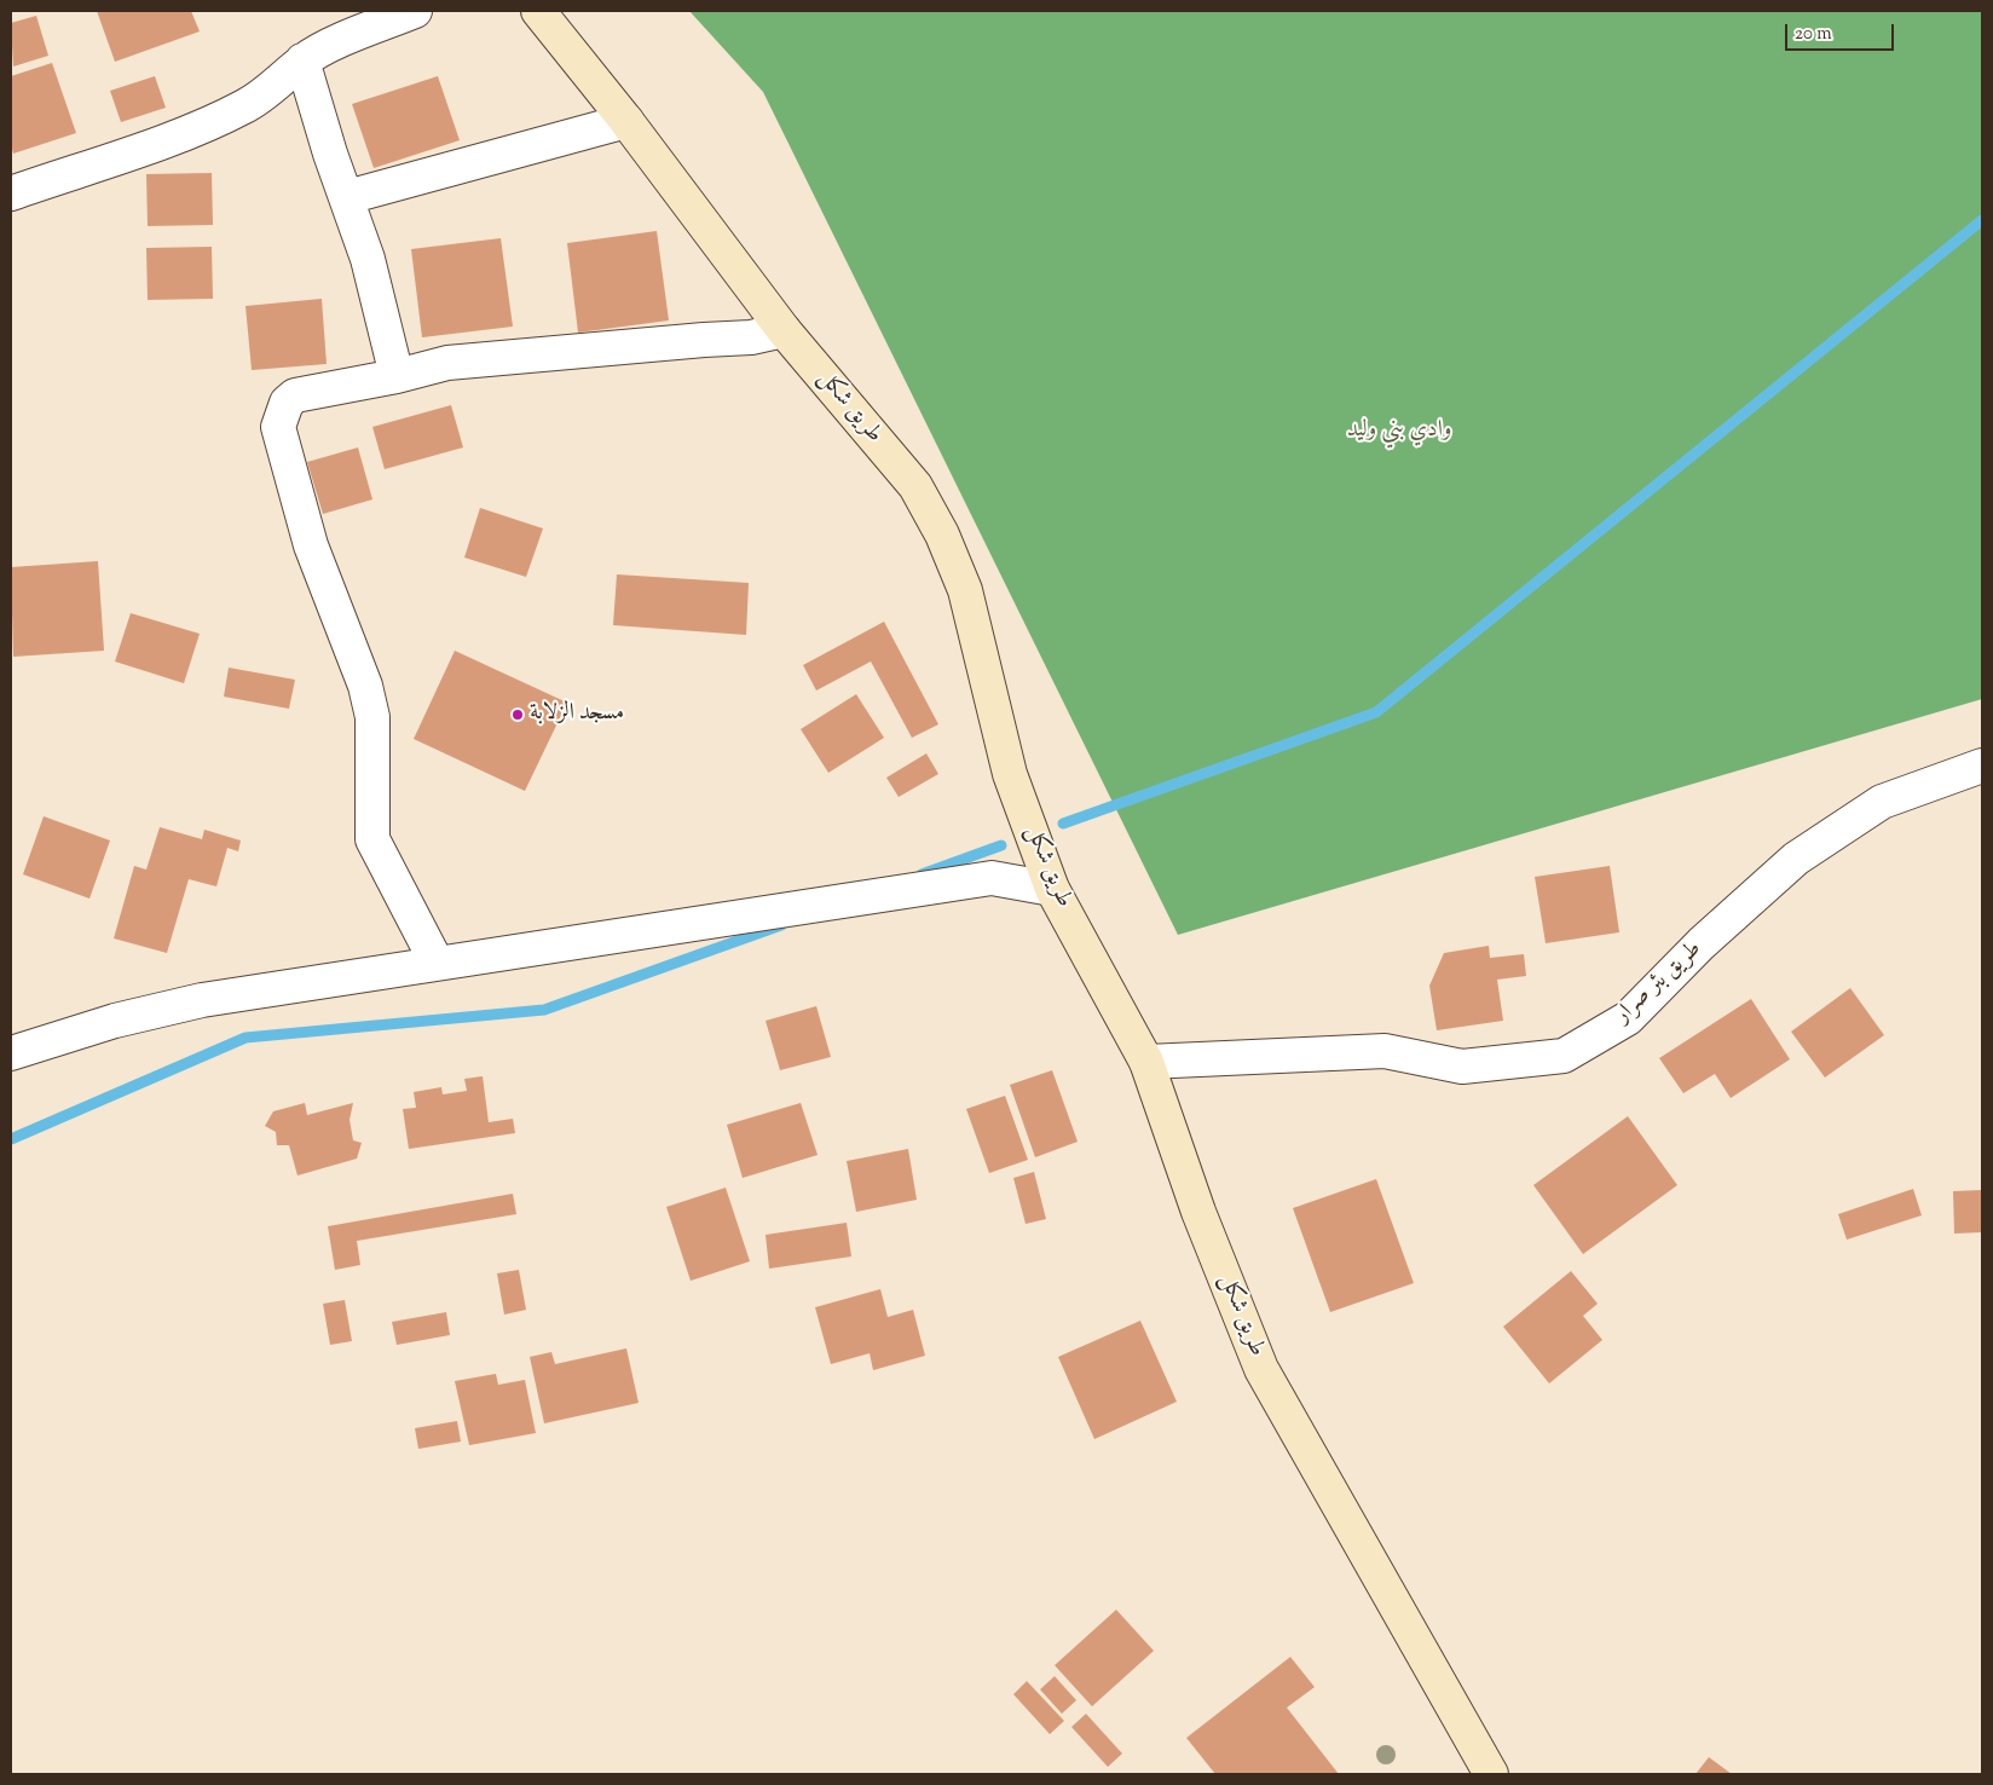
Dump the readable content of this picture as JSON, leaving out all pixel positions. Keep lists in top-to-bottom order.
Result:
{
  "streets": {
    "main road": ["طريق شكل"],
    "street": ["طريق بئر صرار"]
  },
  "crossings": [
    ["طريق شكل", "طريق بئر صرار"]
  ],
  "parks": ["وادي بني وليد"],
  "places": ["مسجد الزلابة"],
  "scale_bar": "20 m"
}
